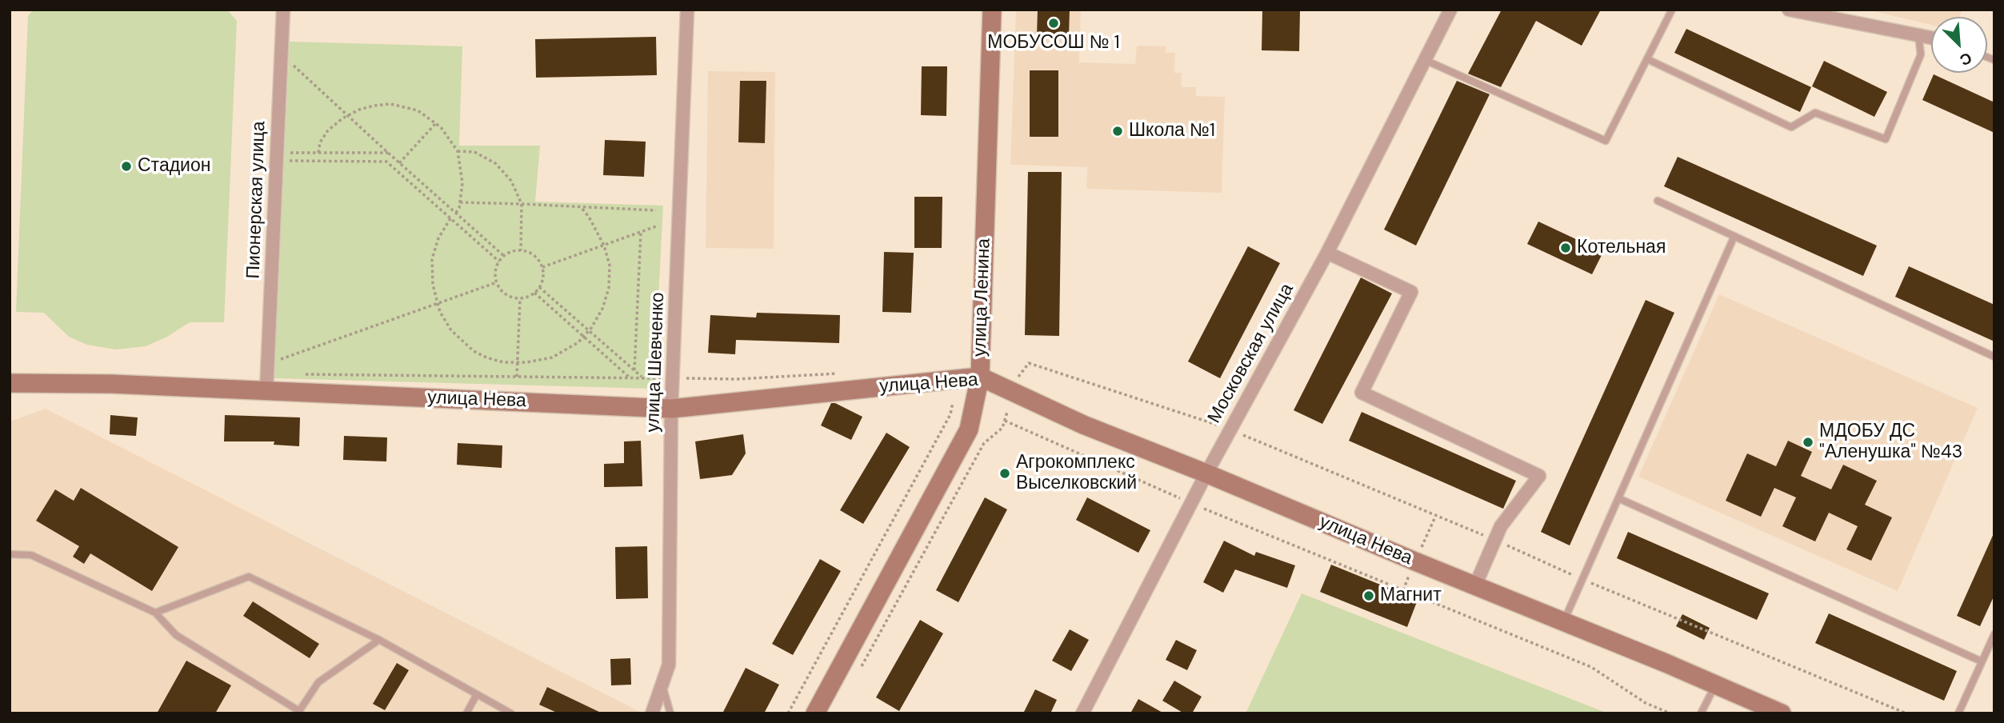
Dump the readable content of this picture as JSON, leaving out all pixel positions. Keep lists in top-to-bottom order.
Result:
{
  "streets": {
    "main road": ["улица Ленина", "улица Нева"],
    "street": ["Пионерская улица", "Московская улица", "улица Шевченко"]
  },
  "crossings": [
    ["Пионерская улица", "улица Нева"],
    ["улица Ленина", "улица Нева"],
    ["Московская улица", "улица Нева"],
    ["улица Шевченко", "улица Нева"]
  ],
  "places": [
    "МОБУСОШ № 1",
    "Школа №1",
    "Стадион",
    "Котельная",
    "МДОБУ ДС \"Аленушка\" №43",
    "Агрокомплекс Выселковский",
    "Магнит"
  ],
  "north": "bottom right"
}
